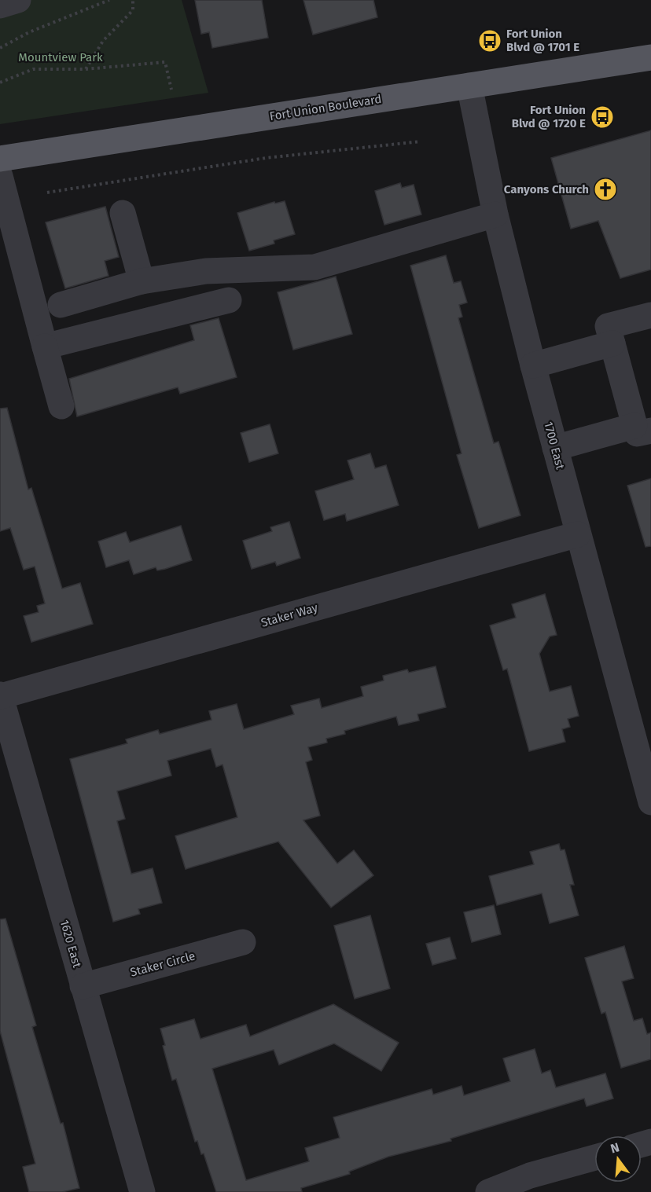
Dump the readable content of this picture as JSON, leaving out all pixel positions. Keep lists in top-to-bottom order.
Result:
{
  "streets": {
    "main road": ["Fort Union Boulevard"],
    "street": [
      "1700 East",
      "Staker Way",
      "1620 East",
      "Staker Circle"
    ]
  },
  "crossings": [
    ["Fort Union Boulevard", "1700 East"],
    ["1700 East", "Staker Way"],
    ["Staker Way", "1620 East"],
    ["1620 East", "Staker Circle"]
  ],
  "parks": ["Mountview Park"],
  "places": {
    "bus stop": ["Fort Union Blvd @ 1701 E", "Fort Union Blvd @ 1720 E"],
    "church": ["Canyons Church"]
  },
  "north": "top"
}
